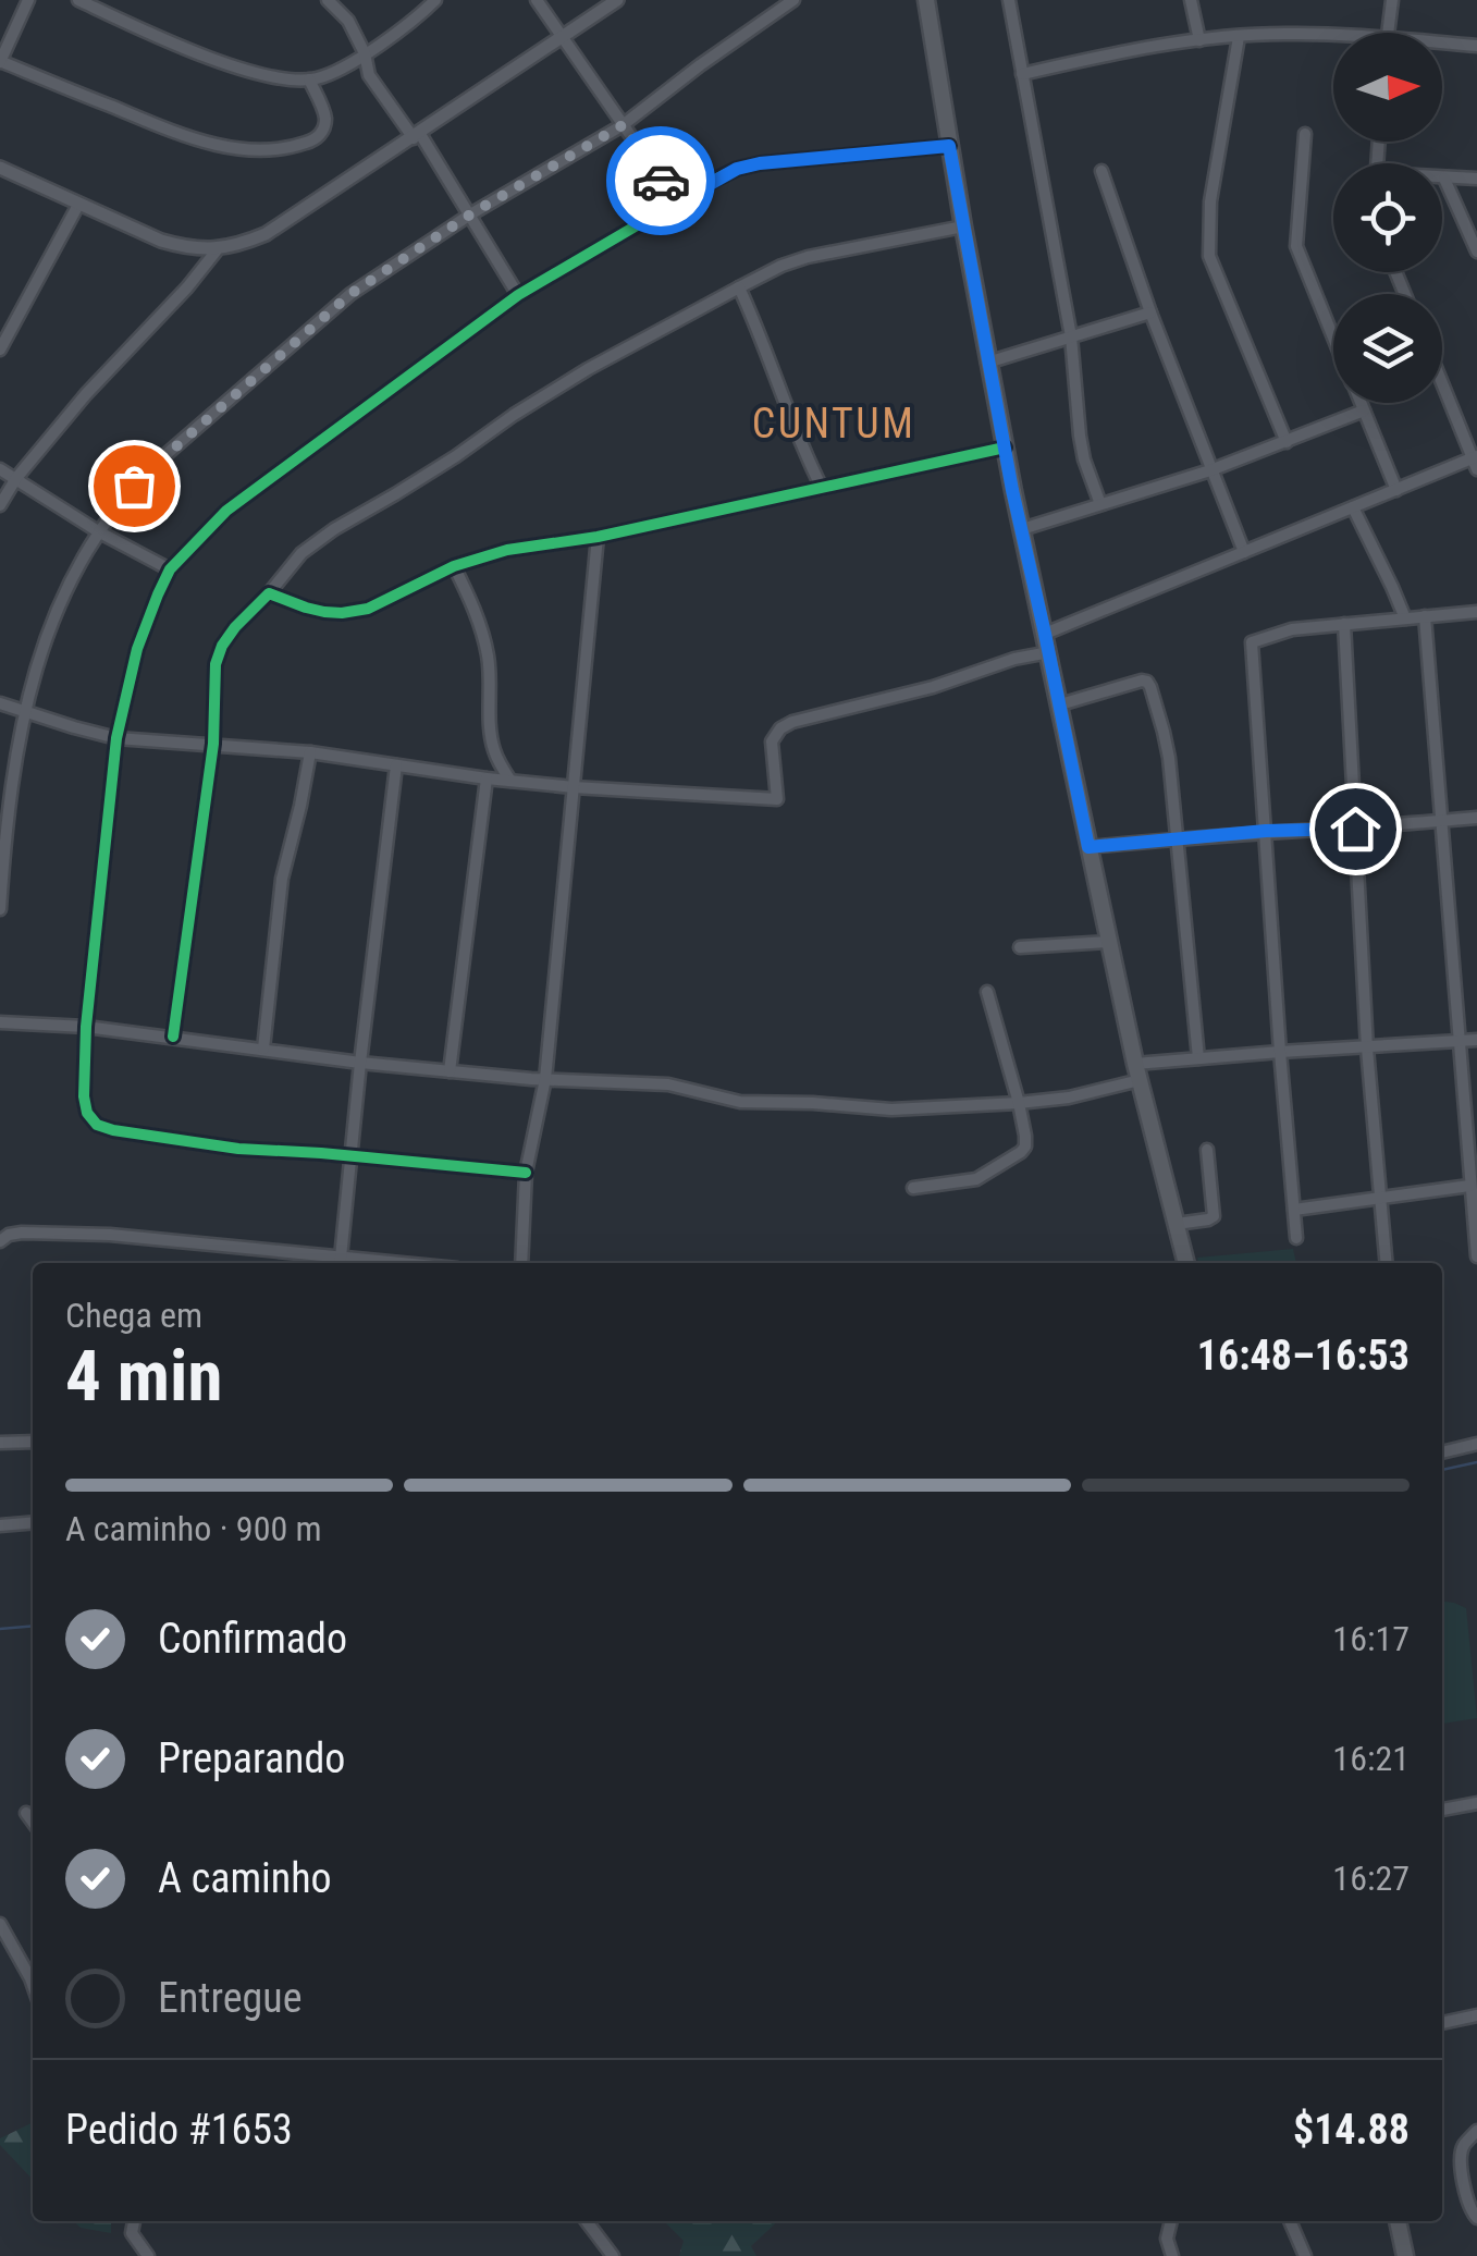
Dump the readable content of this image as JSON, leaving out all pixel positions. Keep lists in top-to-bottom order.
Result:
{
  "districts": ["CUNTUM"],
  "north": "right",
  "page": {
    "heading": ["4 min", "Chega em", "16:48–16:53"],
    "panel": ["Pedido #1653", "$14.88"],
    "bar": "A caminho · 900 m",
    "list": [
      ["Confirmado", "16:17"],
      ["Preparando", "16:21"],
      ["A caminho", "16:27"],
      "Entregue"
    ]
  }
}
